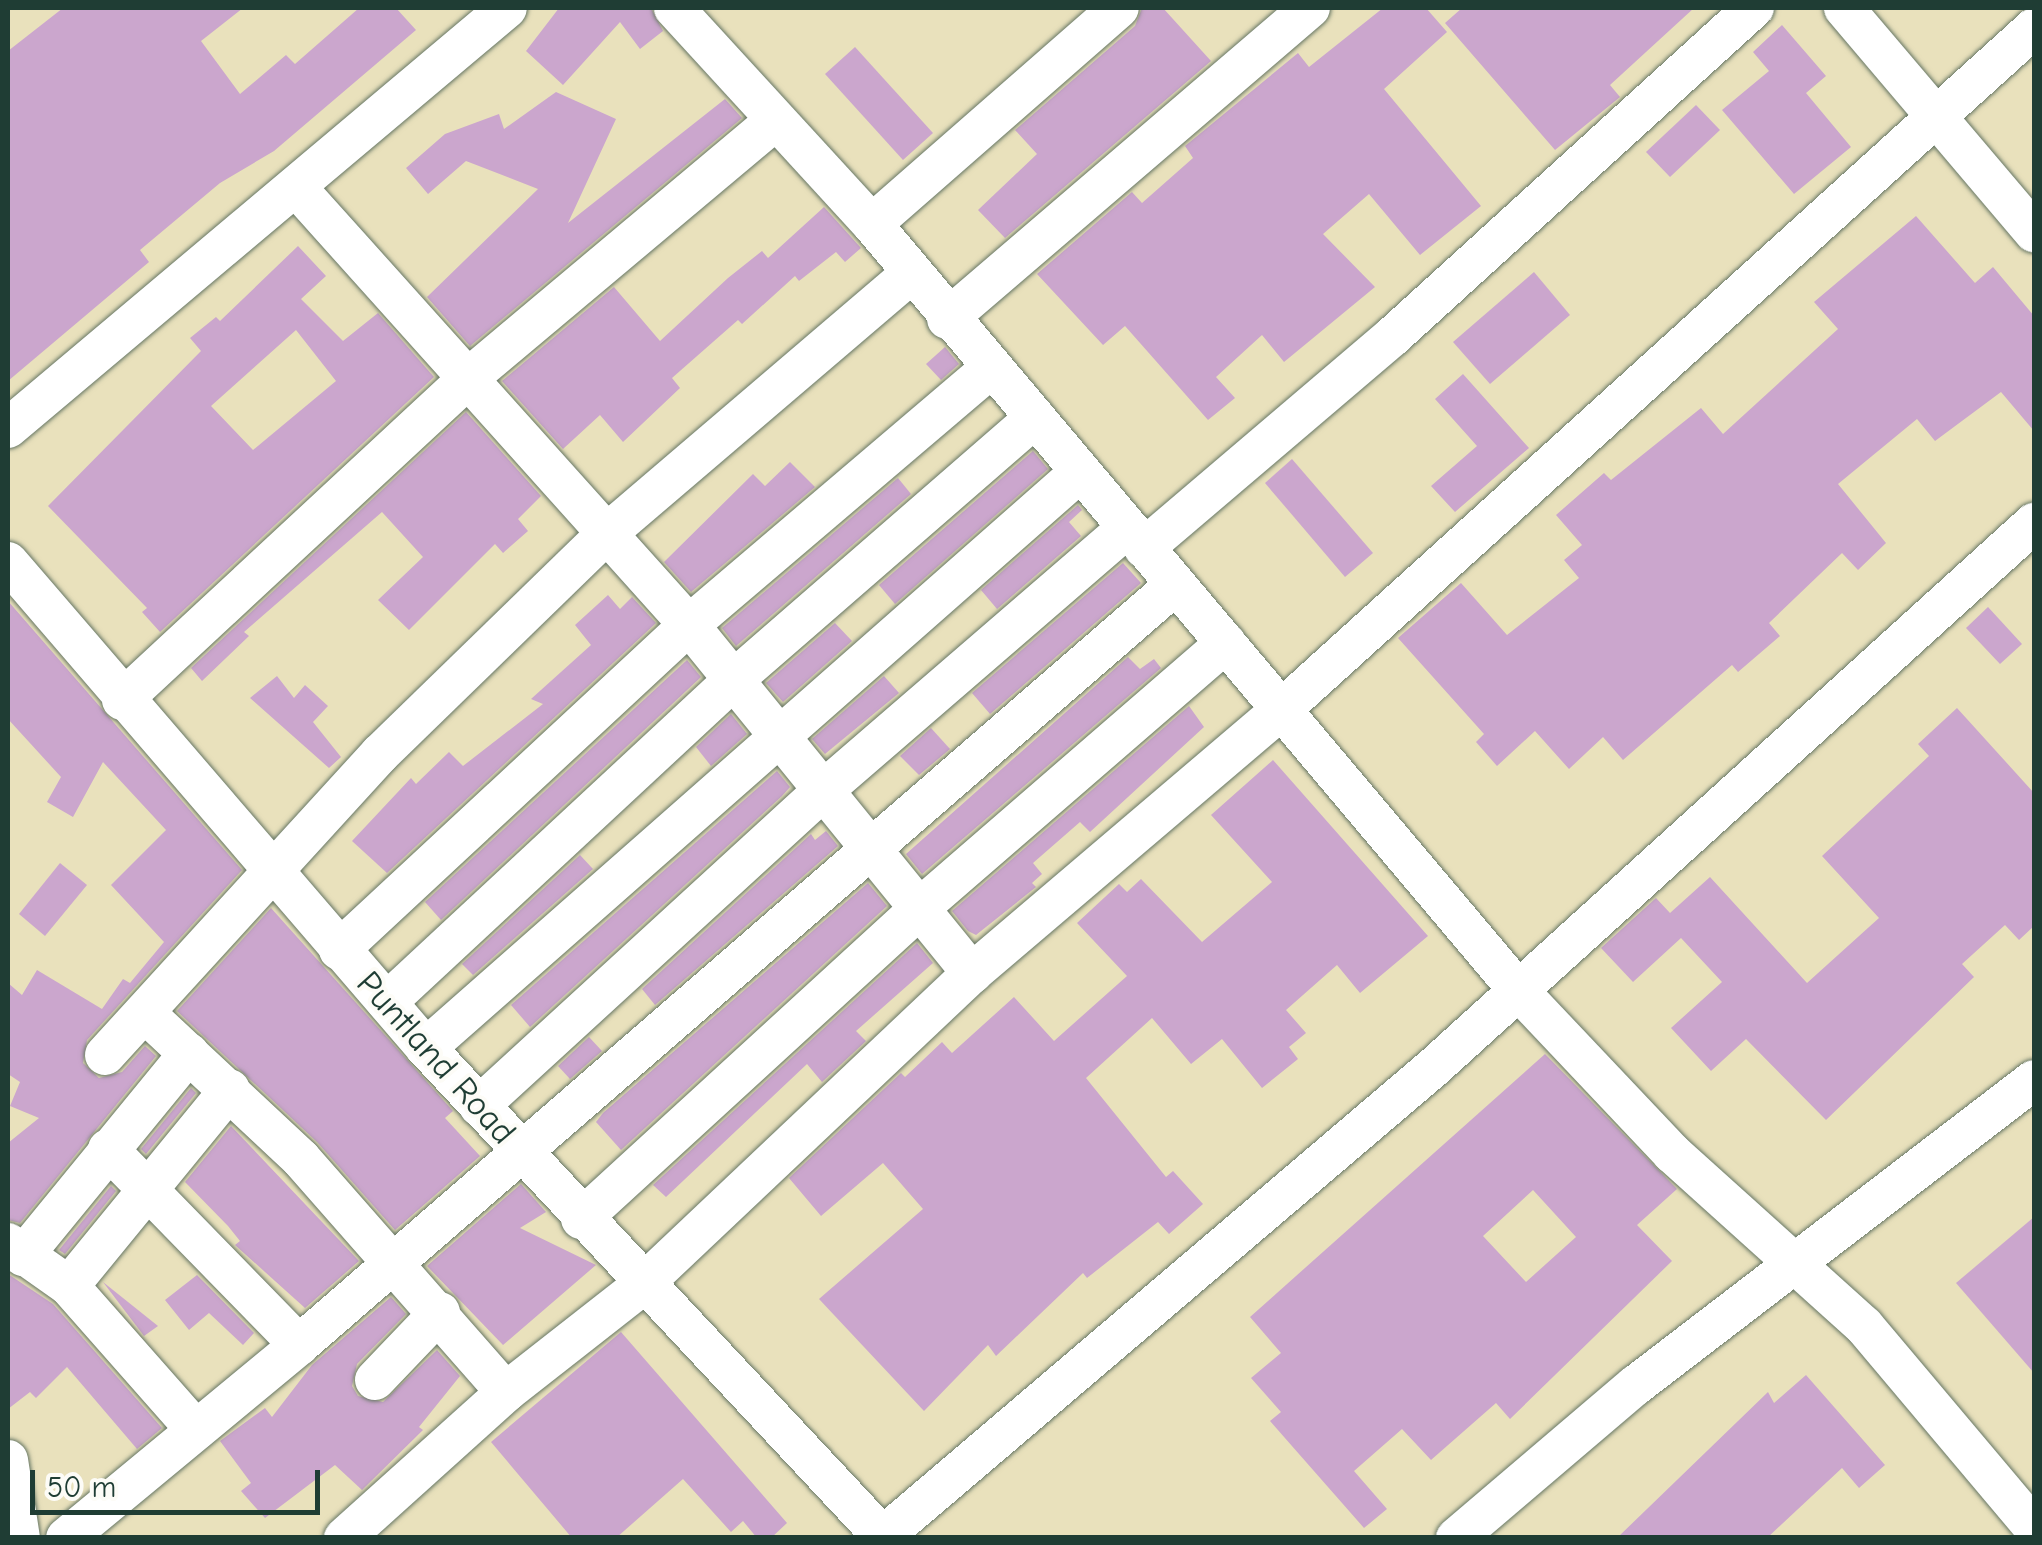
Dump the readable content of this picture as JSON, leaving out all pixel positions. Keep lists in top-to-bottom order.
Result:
{
  "streets": {
    "street": ["Puntland Road"]
  },
  "scale_bar": "50 m"
}
